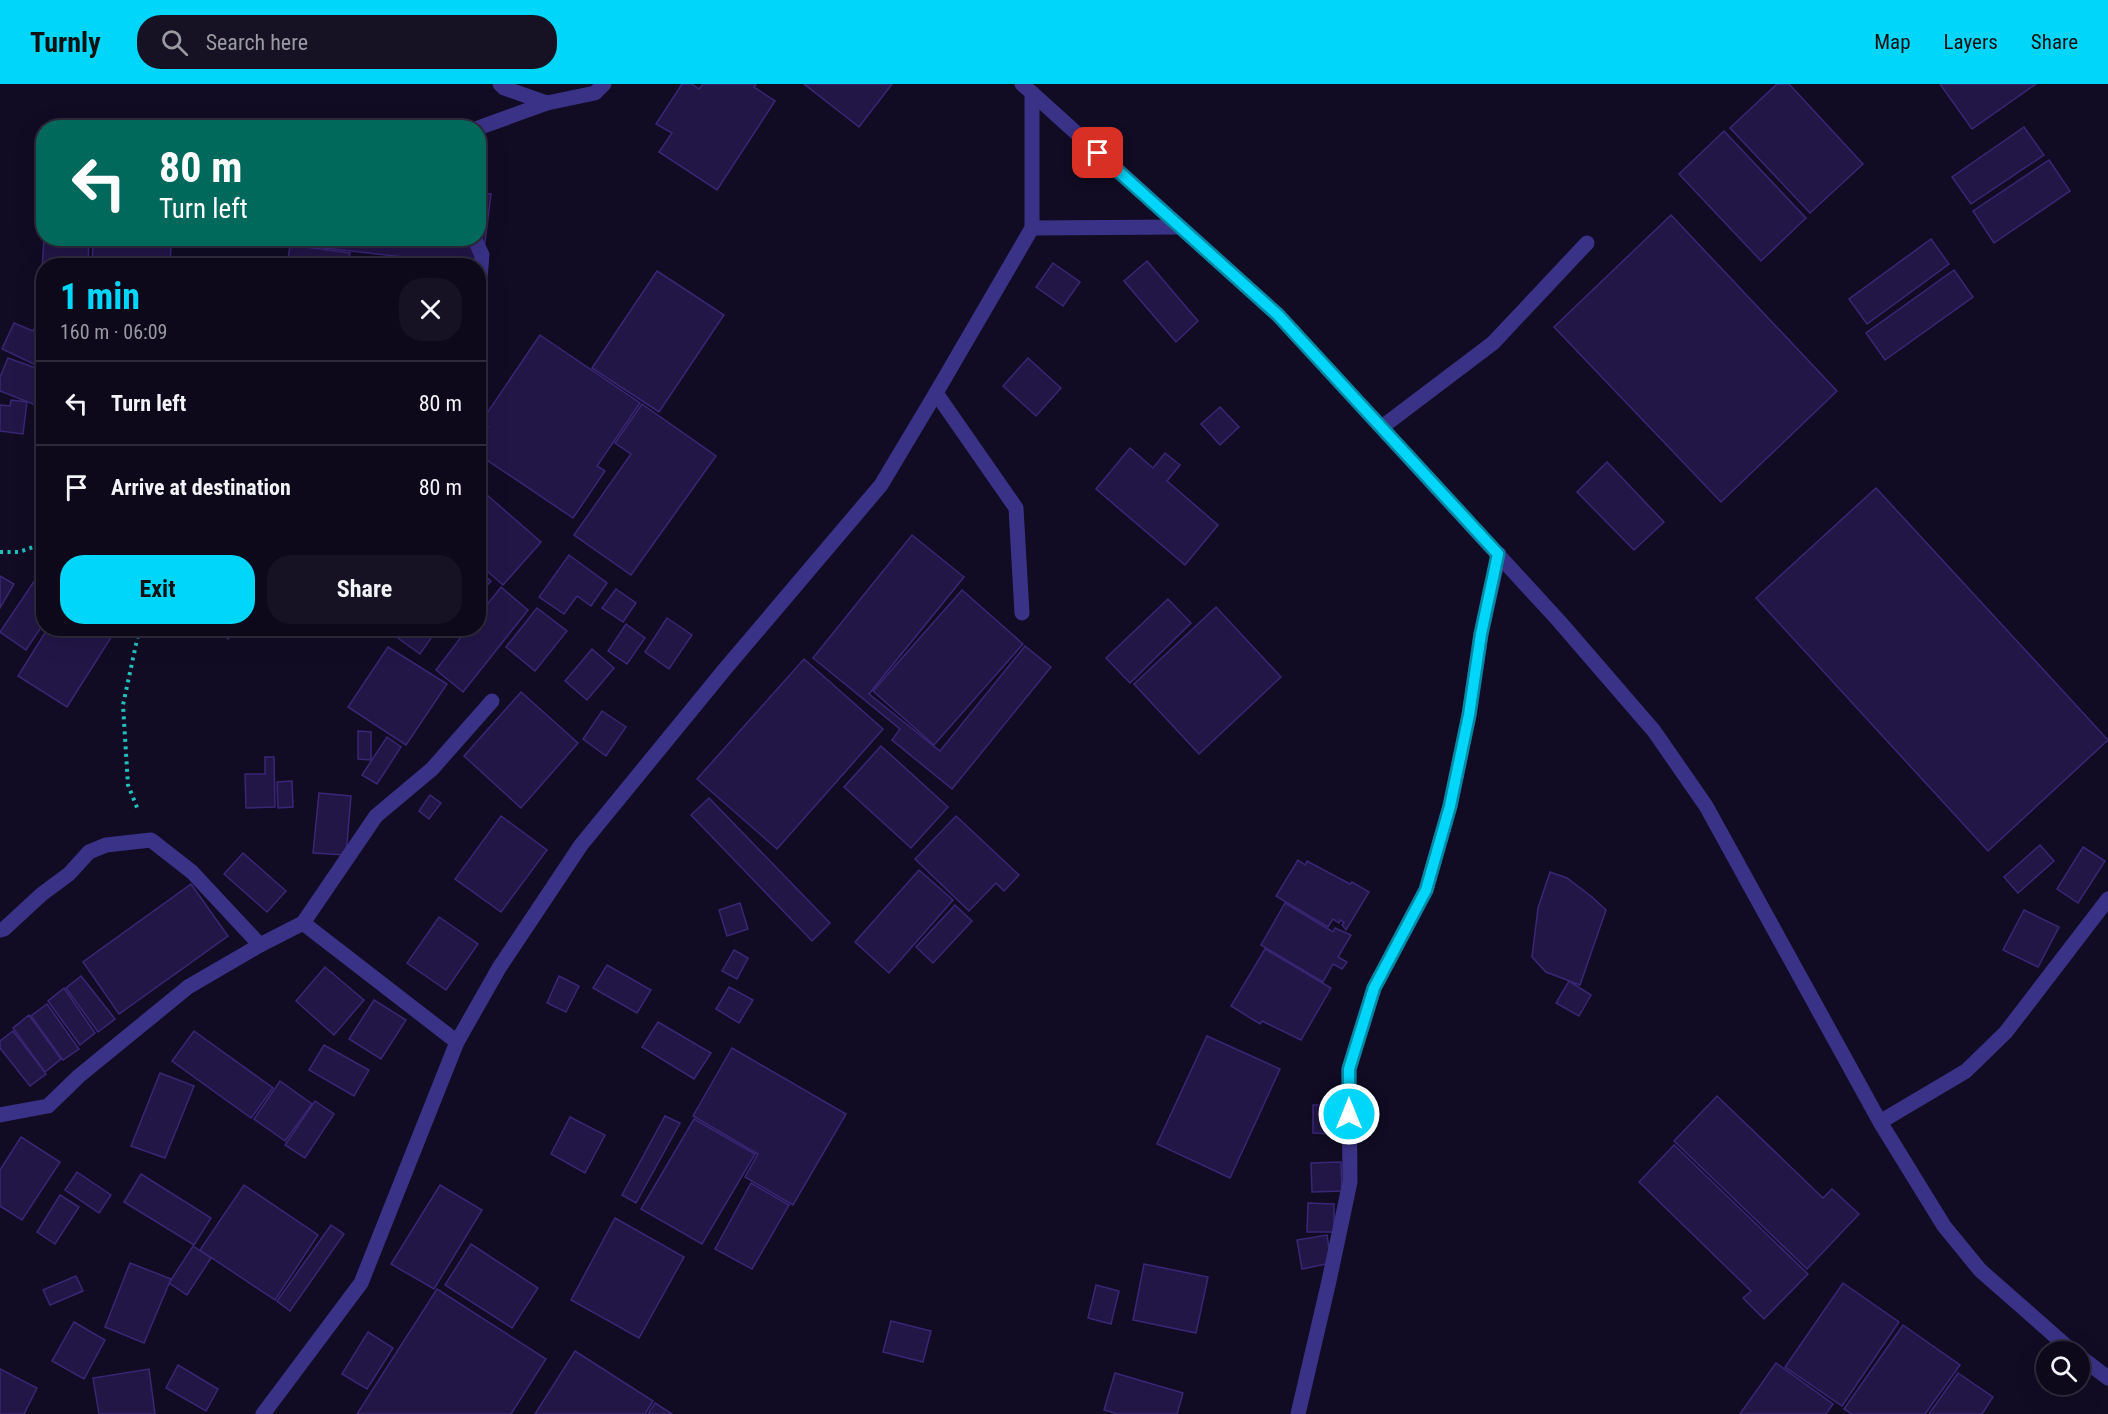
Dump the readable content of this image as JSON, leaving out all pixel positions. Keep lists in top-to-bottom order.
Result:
{
  "page": {
    "header": "Turnly",
    "search": "Search here",
    "nav": ["Map", "Layers", "Share"],
    "turn": ["80 m", "Turn left"],
    "heading": ["1 min", "160 m · 06:09"],
    "list": [
      {
        "name": "Turn left",
        "value": "80 m"
      },
      {
        "name": "Arrive at destination",
        "value": "80 m"
      }
    ],
    "buttons": ["Exit", "Share"]
  }
}
